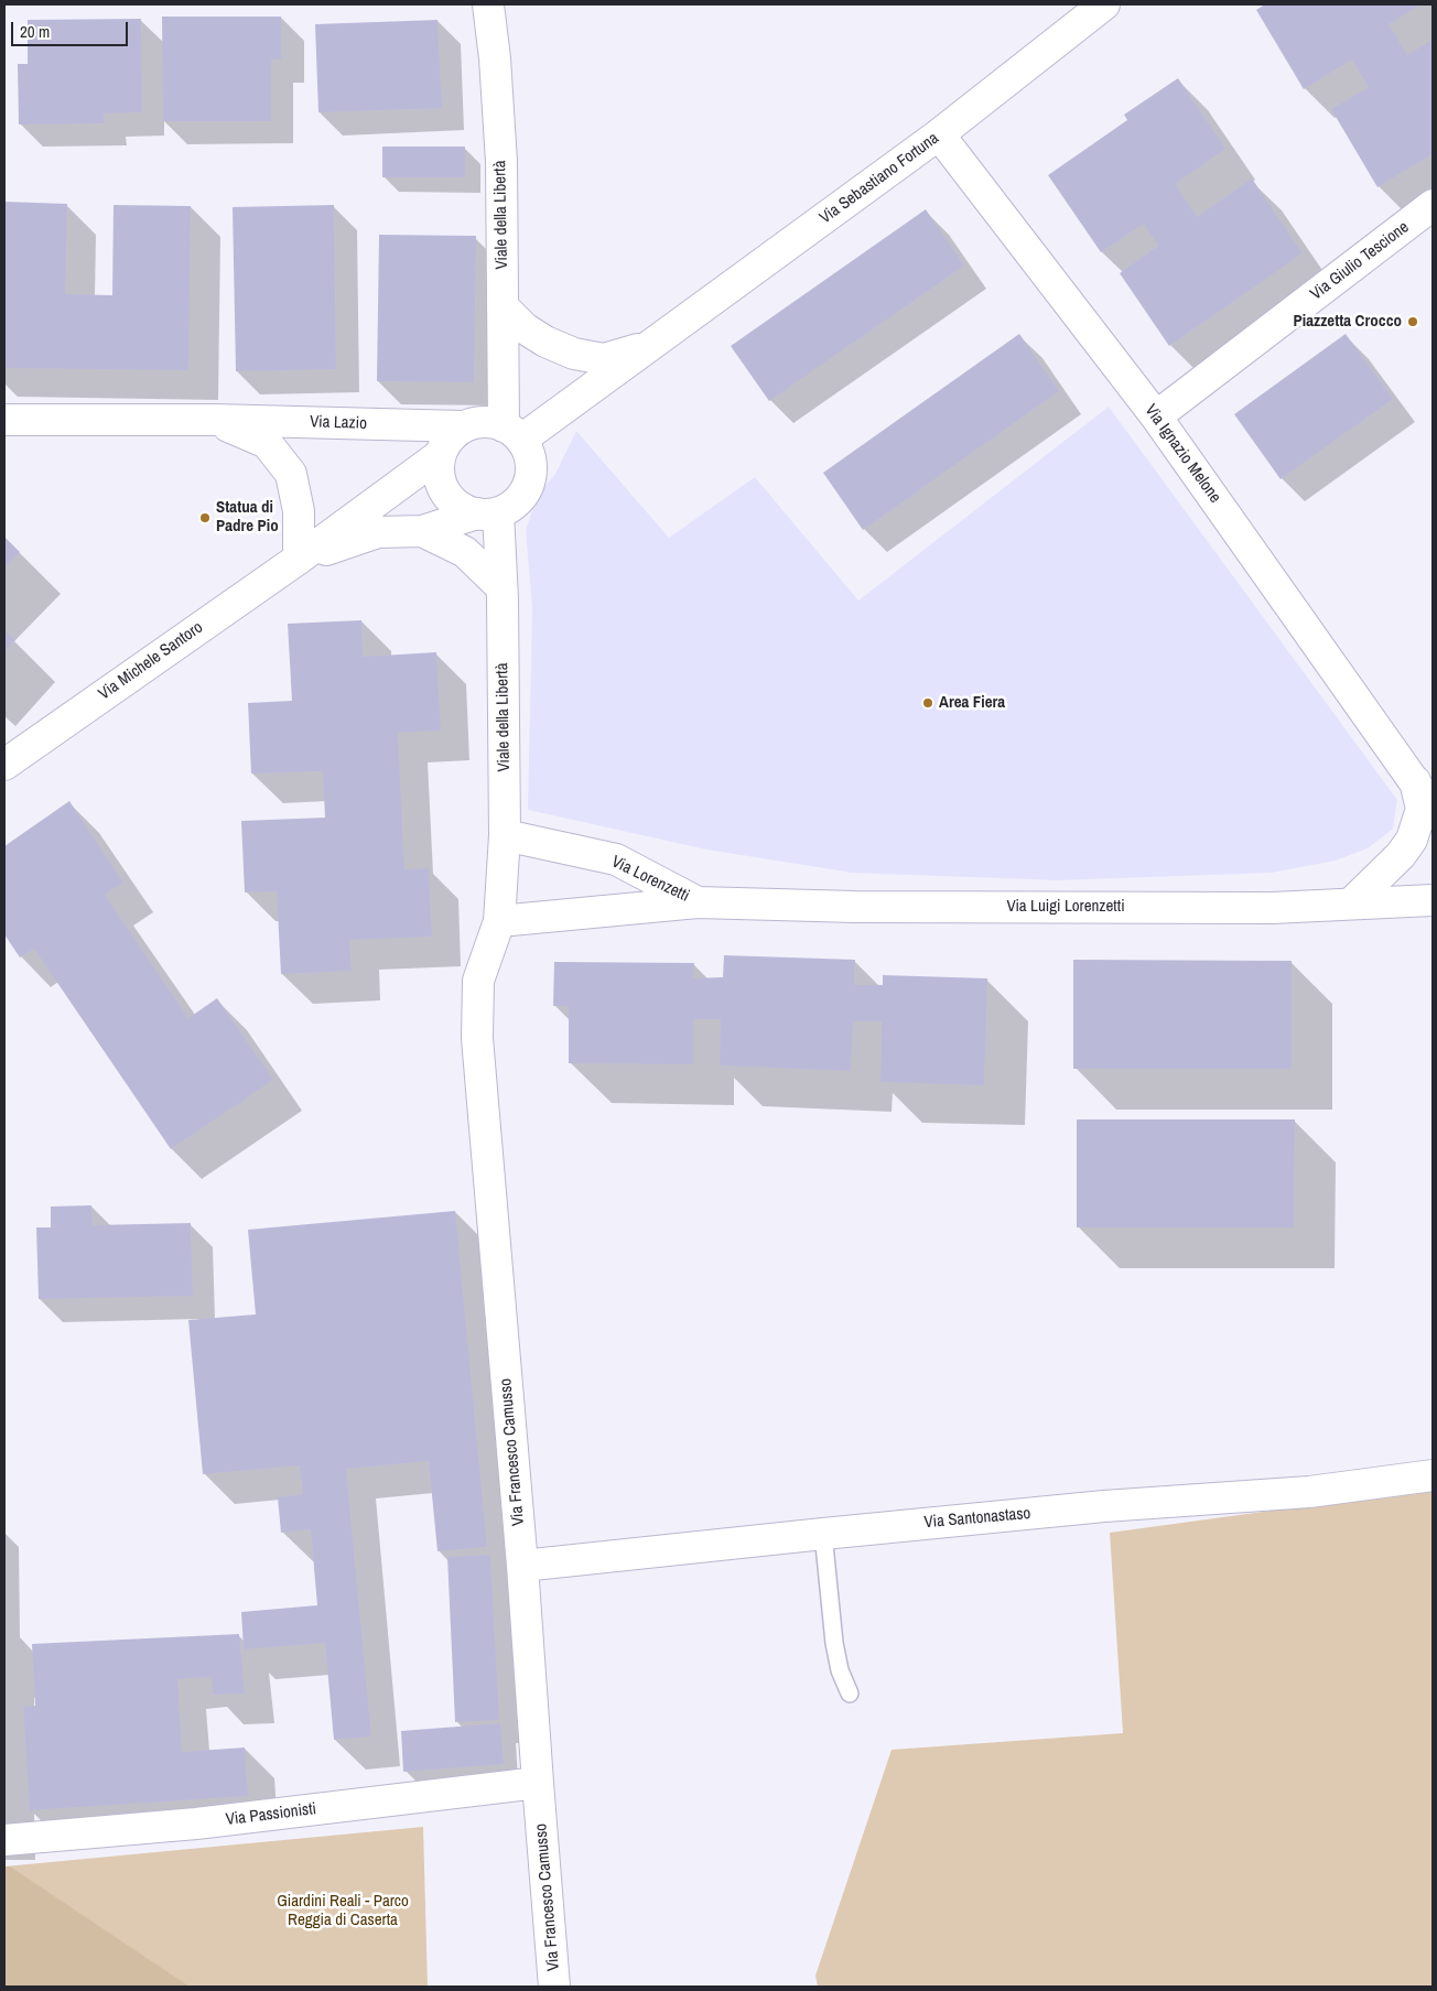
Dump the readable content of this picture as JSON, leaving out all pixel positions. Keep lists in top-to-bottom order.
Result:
{
  "streets": {
    "street": [
      "Via Sebastiano Fortuna",
      "Viale della Libertà",
      "Via Giulio Tescione",
      "Via Lazio",
      "Via Ignazio Melone",
      "Via Michele Santoro",
      "Via Lorenzetti",
      "Via Luigi Lorenzetti",
      "Via Francesco Camusso",
      "Via Santonastaso",
      "Via Passionisti"
    ]
  },
  "crossings": [
    ["Via Sebastiano Fortuna", "Viale della Libertà"],
    ["Via Sebastiano Fortuna", "Via Lazio"],
    ["Via Sebastiano Fortuna", "Via Ignazio Melone"],
    ["Via Sebastiano Fortuna", "Via Michele Santoro"],
    ["Viale della Libertà", "Via Lazio"],
    ["Viale della Libertà", "Via Michele Santoro"],
    ["Viale della Libertà", "Via Lorenzetti"],
    ["Viale della Libertà", "Via Francesco Camusso"],
    ["Via Giulio Tescione", "Via Ignazio Melone"],
    ["Via Lazio", "Via Michele Santoro"],
    ["Via Ignazio Melone", "Via Luigi Lorenzetti"],
    ["Via Lorenzetti", "Via Luigi Lorenzetti"],
    ["Via Lorenzetti", "Via Francesco Camusso"],
    ["Via Francesco Camusso", "Via Santonastaso"],
    ["Via Francesco Camusso", "Via Passionisti"]
  ],
  "parks": ["Giardini Reali - Parco Reggia di Caserta"],
  "places": ["Piazzetta Crocco", "Statua di Padre Pio", "Area Fiera"],
  "scale_bar": "20 m"
}
